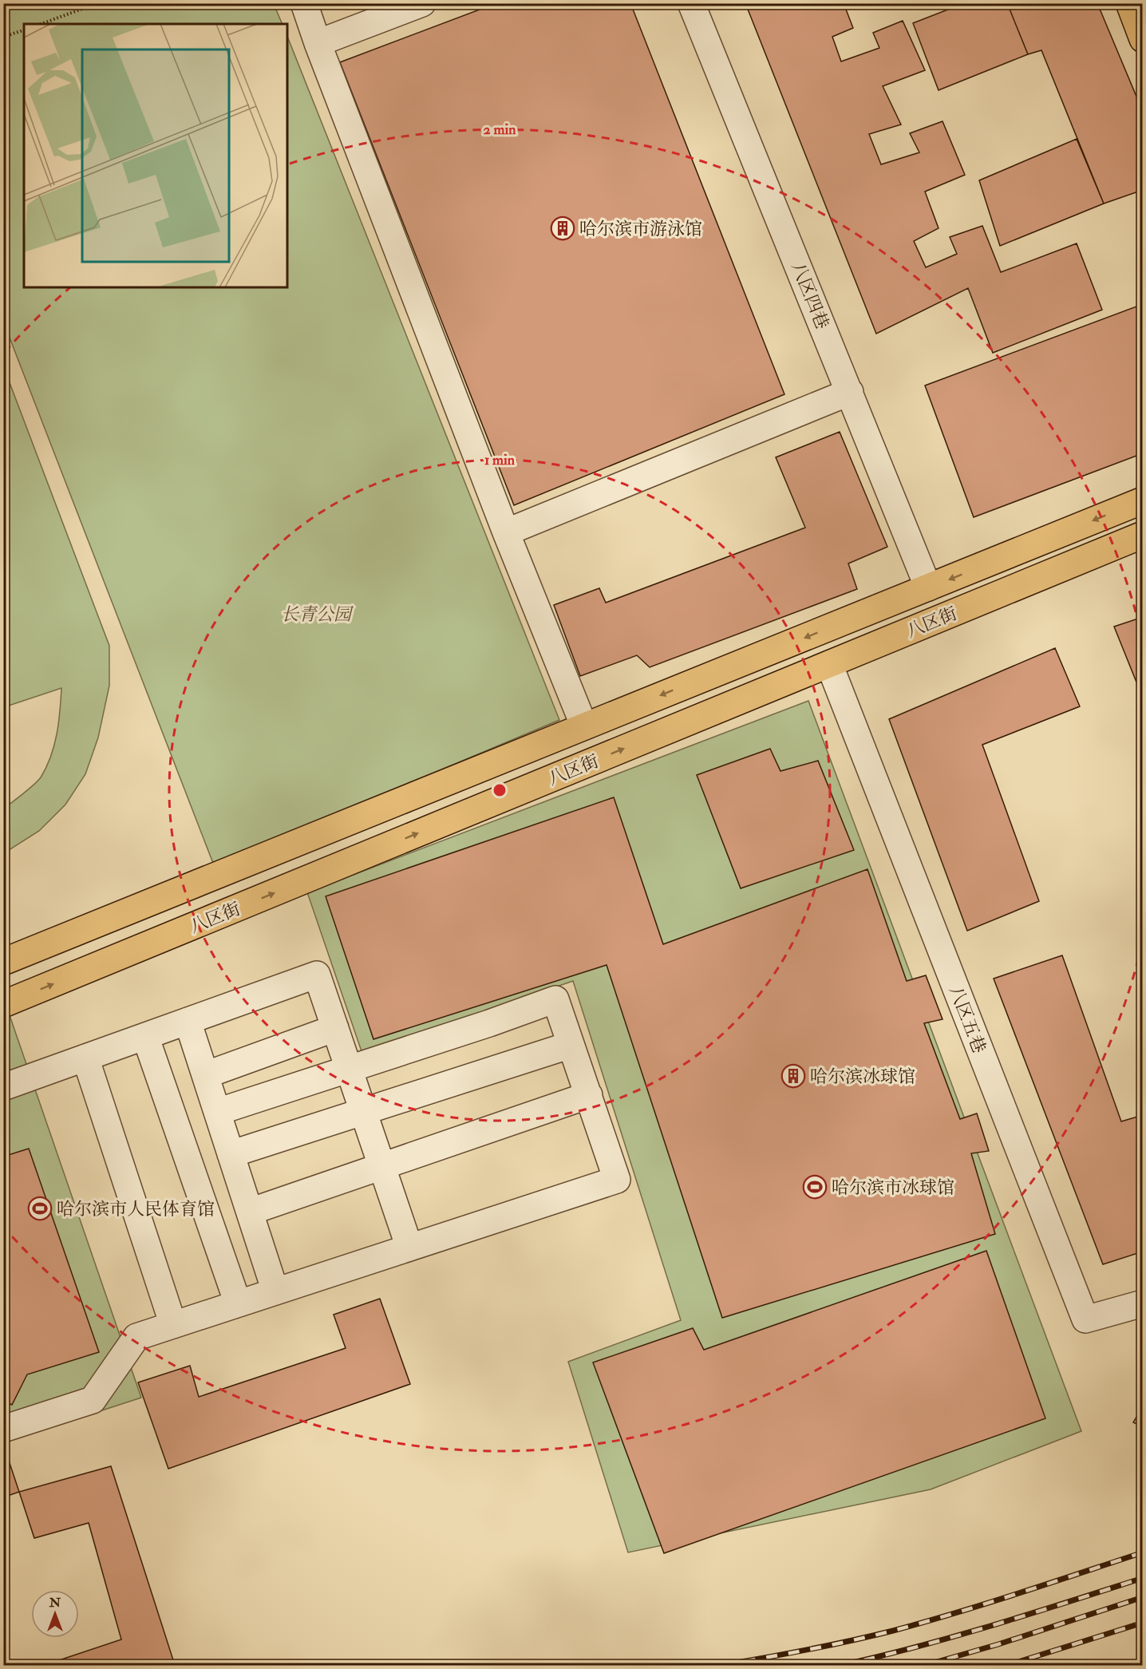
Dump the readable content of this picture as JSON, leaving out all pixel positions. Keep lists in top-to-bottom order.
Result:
{
  "streets": {
    "main road": ["八区街"],
    "street": ["八区四巷", "八区五巷"]
  },
  "crossings": [
    ["八区四巷", "八区街"],
    ["八区街", "八区五巷"]
  ],
  "parks": ["长青公园"],
  "places": {
    "building": ["哈尔滨市游泳馆", "哈尔滨冰球馆"],
    "sports": ["哈尔滨市冰球馆", "哈尔滨市人民体育馆"]
  },
  "north": "top",
  "rings": ["2 min", "1 min"]
}
